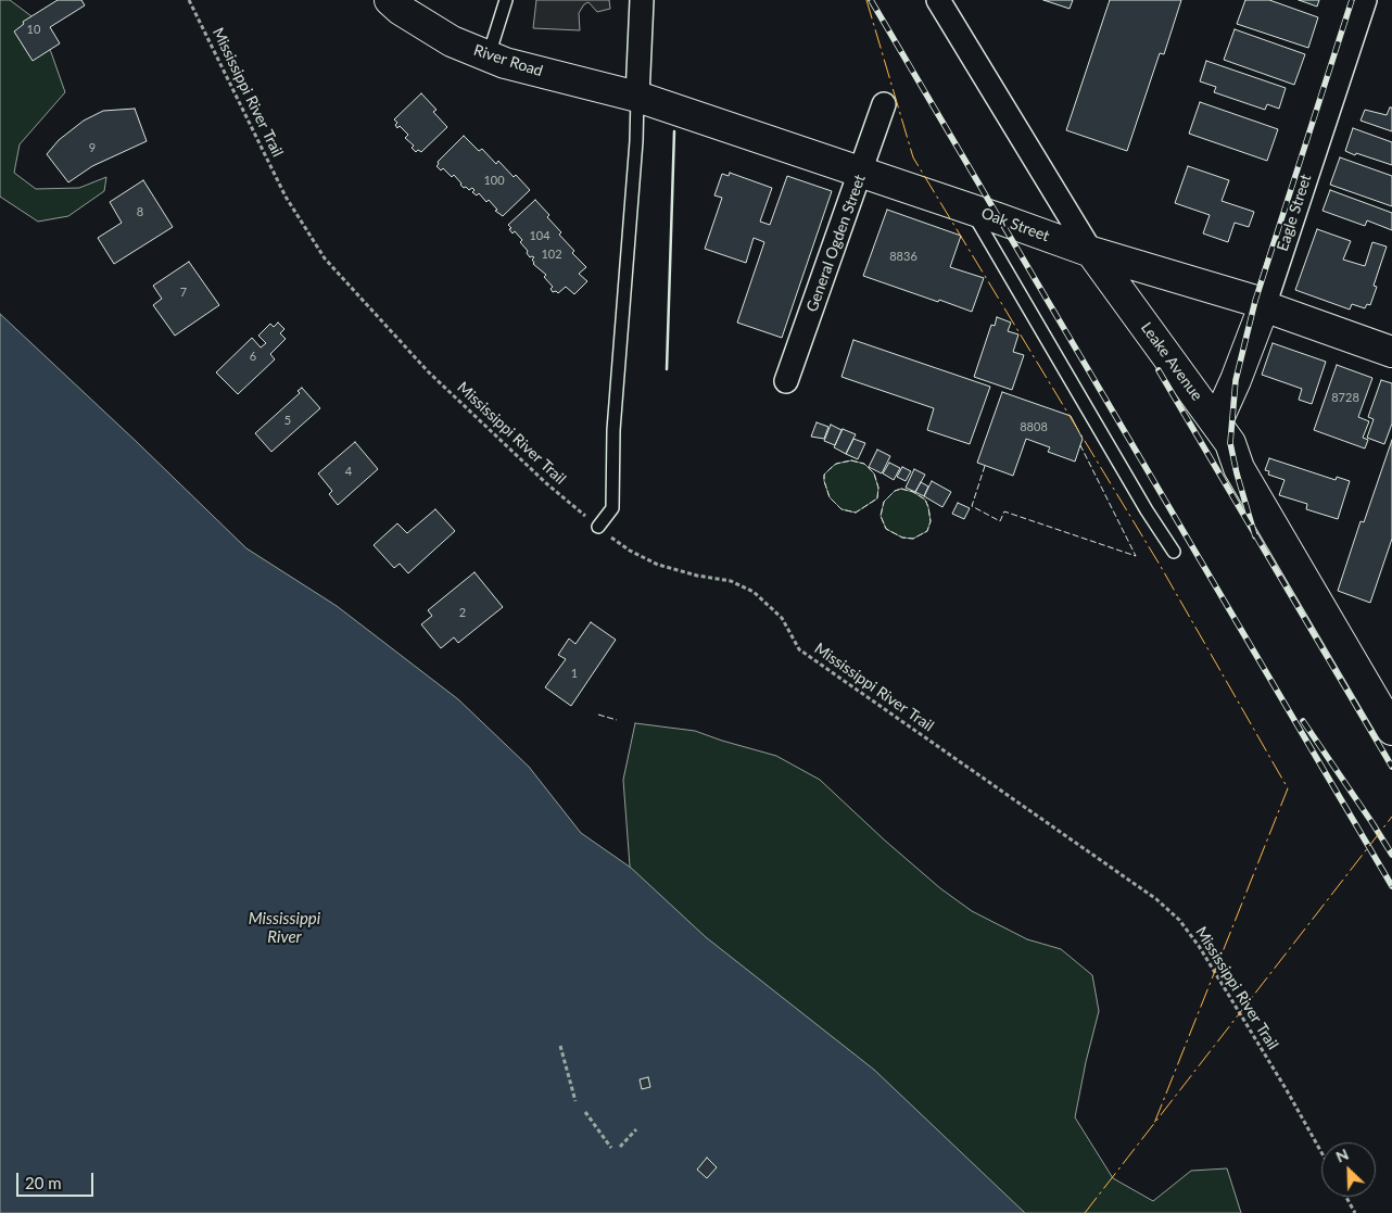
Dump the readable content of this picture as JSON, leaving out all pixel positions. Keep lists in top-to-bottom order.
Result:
{
  "streets": {
    "main road": [
      "River Road",
      "Eagle Street",
      "Oak Street",
      "Leake Avenue"
    ],
    "street": ["General Ogden Street"],
    "path": ["Mississippi River Trail"]
  },
  "crossings": [
    ["River Road", "Oak Street"],
    ["Eagle Street", "Oak Street"],
    ["Eagle Street", "Leake Avenue"],
    ["Oak Street", "General Ogden Street"],
    ["Oak Street", "Leake Avenue"]
  ],
  "water": ["Mississippi River"],
  "house_numbers": [
    "10",
    "9",
    "100",
    "8",
    "104",
    "102",
    "8836",
    "7",
    "6",
    "8728",
    "5",
    "8808",
    "4",
    "2",
    "1"
  ],
  "scale_bar": "20 m",
  "north": "top left"
}
